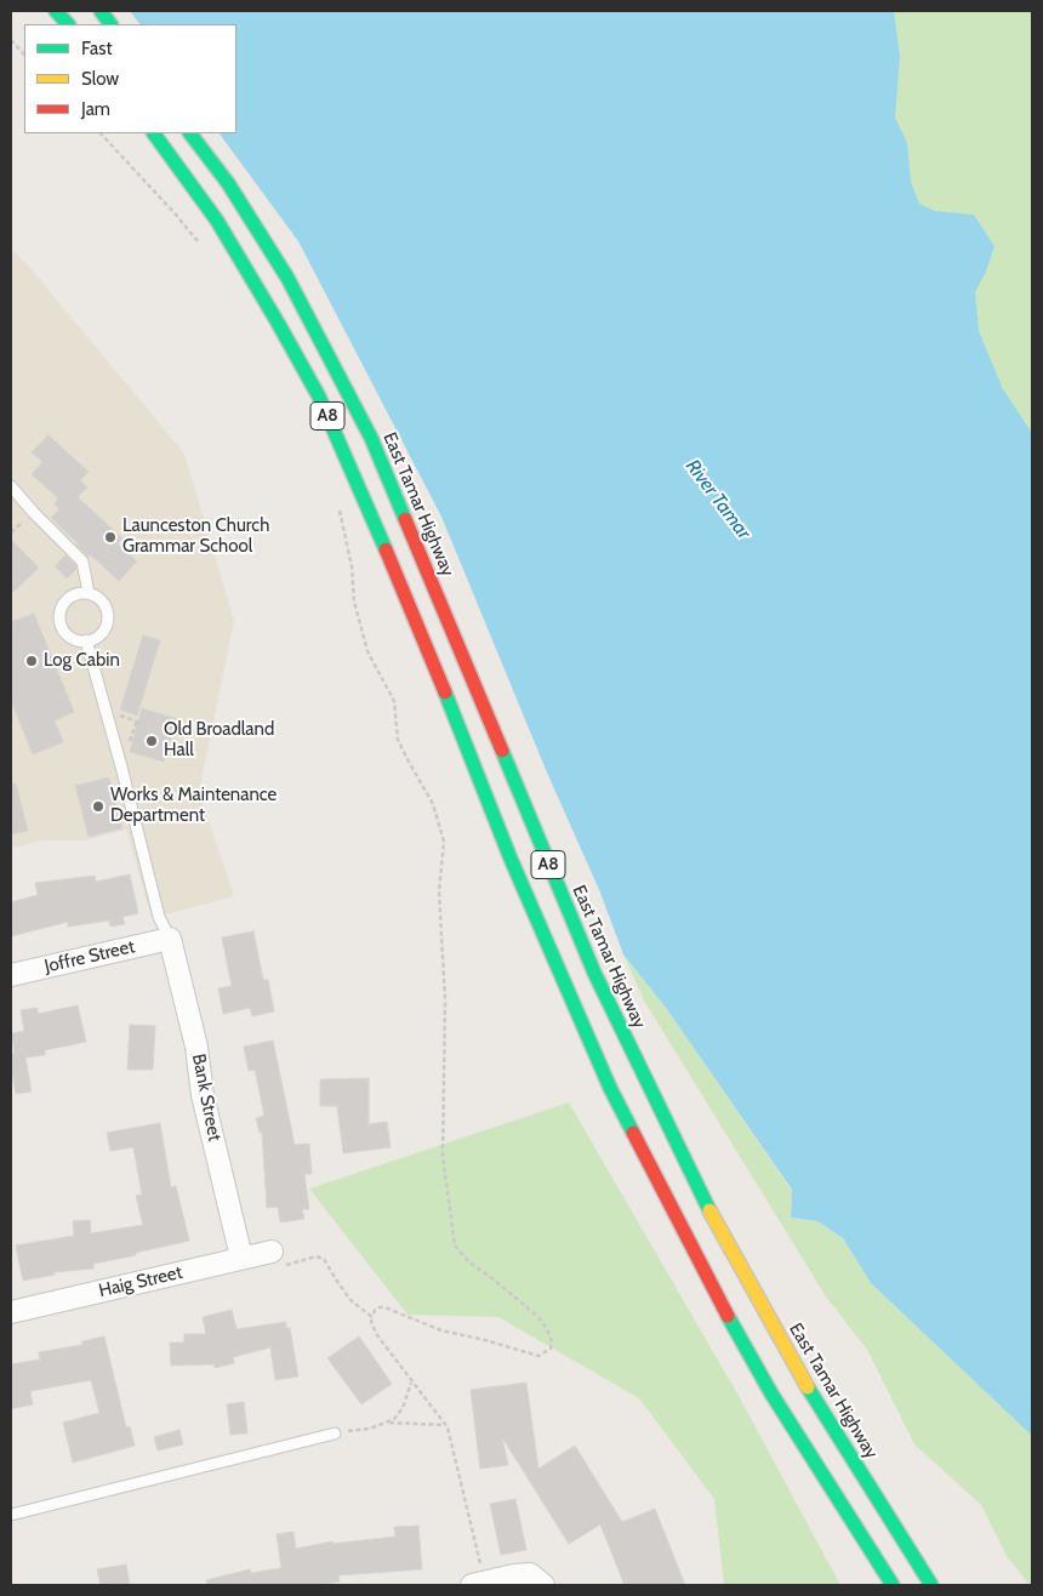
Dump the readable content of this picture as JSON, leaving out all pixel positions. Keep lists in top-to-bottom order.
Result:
{
  "streets": {
    "highway": ["A8", "East Tamar Highway"],
    "street": ["Joffre Street", "Bank Street", "Haig Street"]
  },
  "crossings": [
    ["Joffre Street", "Bank Street"],
    ["Bank Street", "Haig Street"]
  ],
  "water": ["River Tamar"],
  "places": [
    "Launceston Church Grammar School",
    "Log Cabin",
    "Old Broadland Hall",
    "Works & Maintenance Department"
  ],
  "legend": ["Fast", "Slow", "Jam"]
}
